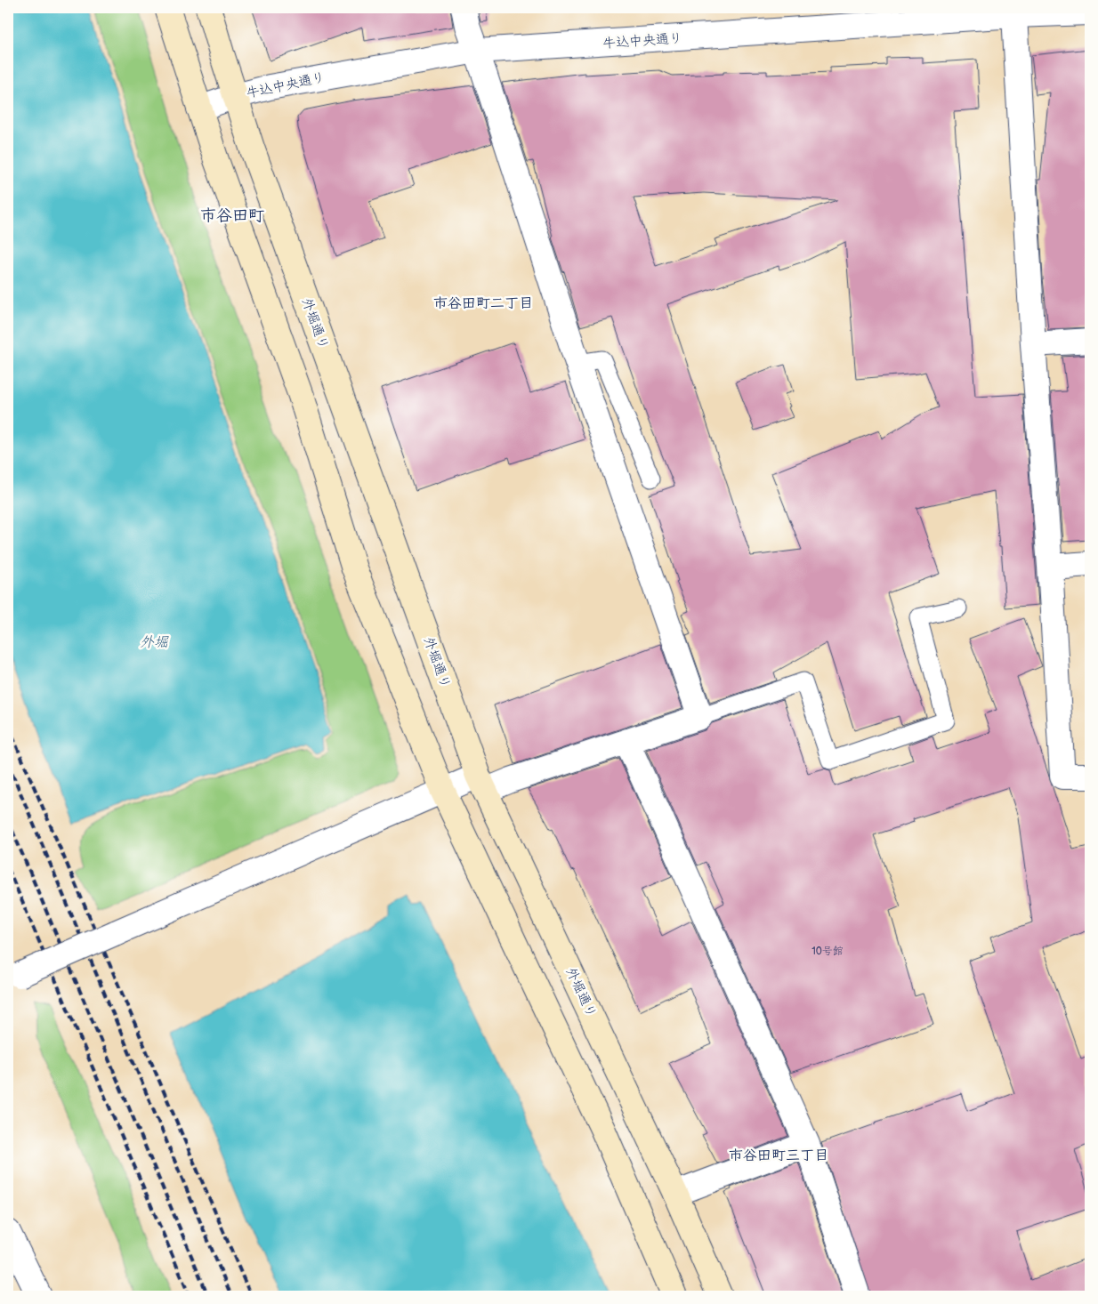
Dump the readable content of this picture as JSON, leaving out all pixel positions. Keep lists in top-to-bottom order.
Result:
{
  "streets": {
    "main road": ["外堀通り"],
    "street": ["牛込中央通り"]
  },
  "crossings": [
    ["牛込中央通り", "外堀通り"]
  ],
  "districts": ["市谷田町", "市谷田町二丁目", "市谷田町三丁目"],
  "water": ["外堀"],
  "house_numbers": ["10号館"]
}
